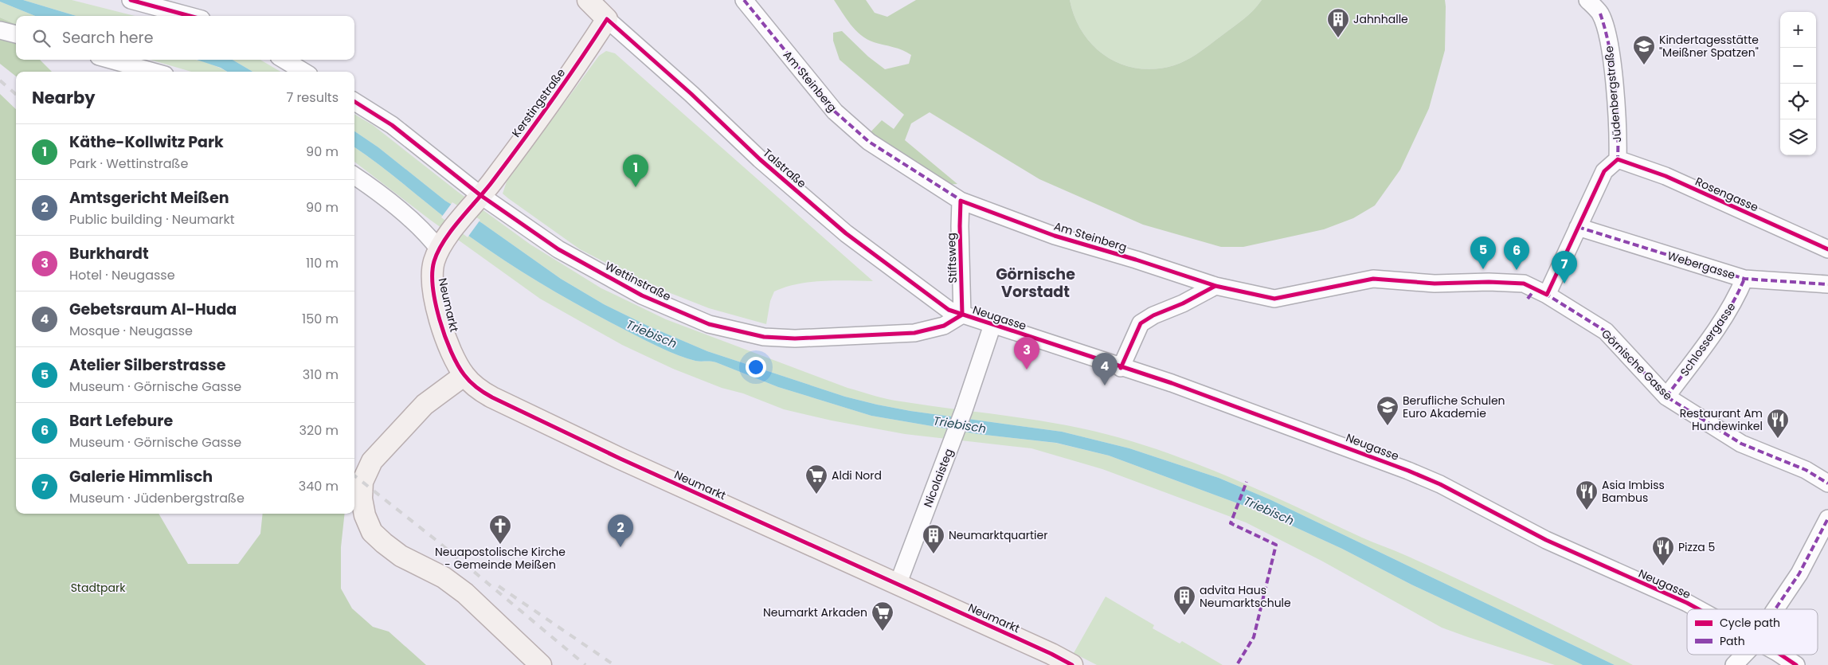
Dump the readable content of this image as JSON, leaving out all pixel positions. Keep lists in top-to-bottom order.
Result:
{
  "streets": {
    "main road": ["Kerstingstraße", "Talstraße", "Neumarkt"],
    "street": [
      "Am Steinberg",
      "Jüdenbergstraße",
      "Rosengasse",
      "Stiftsweg",
      "Webergasse",
      "Wettinstraße",
      "Neugasse",
      "Schlossergasse",
      "Görnische Gasse",
      "Nicolaisteg"
    ]
  },
  "crossings": [
    ["Am Steinberg", "Stiftsweg"],
    ["Am Steinberg", "Görnische Gasse"],
    ["Jüdenbergstraße", "Rosengasse"],
    ["Kerstingstraße", "Talstraße"],
    ["Kerstingstraße", "Wettinstraße"],
    ["Kerstingstraße", "Neumarkt"],
    ["Talstraße", "Stiftsweg"],
    ["Talstraße", "Wettinstraße"],
    ["Talstraße", "Neugasse"],
    ["Stiftsweg", "Wettinstraße"],
    ["Stiftsweg", "Neugasse"],
    ["Webergasse", "Schlossergasse"],
    ["Wettinstraße", "Neugasse"],
    ["Neumarkt", "Nicolaisteg"],
    ["Neugasse", "Nicolaisteg"],
    ["Schlossergasse", "Görnische Gasse"]
  ],
  "districts": ["Görnische Vorstadt"],
  "water": ["Triebisch"],
  "parks": ["Stadtpark"],
  "places": {
    "building": ["Jahnhalle", "Neumarktquartier", "advita Haus Neumarktschule"],
    "school or university": ["Kindertagesstätte \"Meißner Spatzen\"", "Berufliche Schulen Euro Akademie"],
    "restaurant": ["Restaurant Am Hundewinkel", "Asia Imbiss Bambus", "Pizza 5"],
    "supermarket": ["Aldi Nord", "Neumarkt Arkaden"],
    "church": ["Neuapostolische Kirche - Gemeinde Meißen"]
  },
  "legend": ["Cycle path", "Path"],
  "page": {
    "map_buttons": ["+", "−"],
    "search": "Search here",
    "heading": ["Nearby", "7 results"],
    "list": [
      {
        "mark": "1",
        "name": "Käthe-Kollwitz Park",
        "note": "Park · Wettinstraße",
        "value": "90 m"
      },
      {
        "mark": "2",
        "name": "Amtsgericht Meißen",
        "note": "Public building · Neumarkt",
        "value": "90 m"
      },
      {
        "mark": "3",
        "name": "Burkhardt",
        "note": "Hotel · Neugasse",
        "value": "110 m"
      },
      {
        "mark": "4",
        "name": "Gebetsraum Al-Huda",
        "note": "Mosque · Neugasse",
        "value": "150 m"
      },
      {
        "mark": "5",
        "name": "Atelier Silberstrasse",
        "note": "Museum · Görnische Gasse",
        "value": "310 m"
      },
      {
        "mark": "6",
        "name": "Bart Lefebure",
        "note": "Museum · Görnische Gasse",
        "value": "320 m"
      },
      {
        "mark": "7",
        "name": "Galerie Himmlisch",
        "note": "Museum · Jüdenbergstraße",
        "value": "340 m"
      }
    ],
    "pins": [
      "1",
      "5",
      "6",
      "7",
      "3",
      "4",
      "2"
    ]
  }
}
